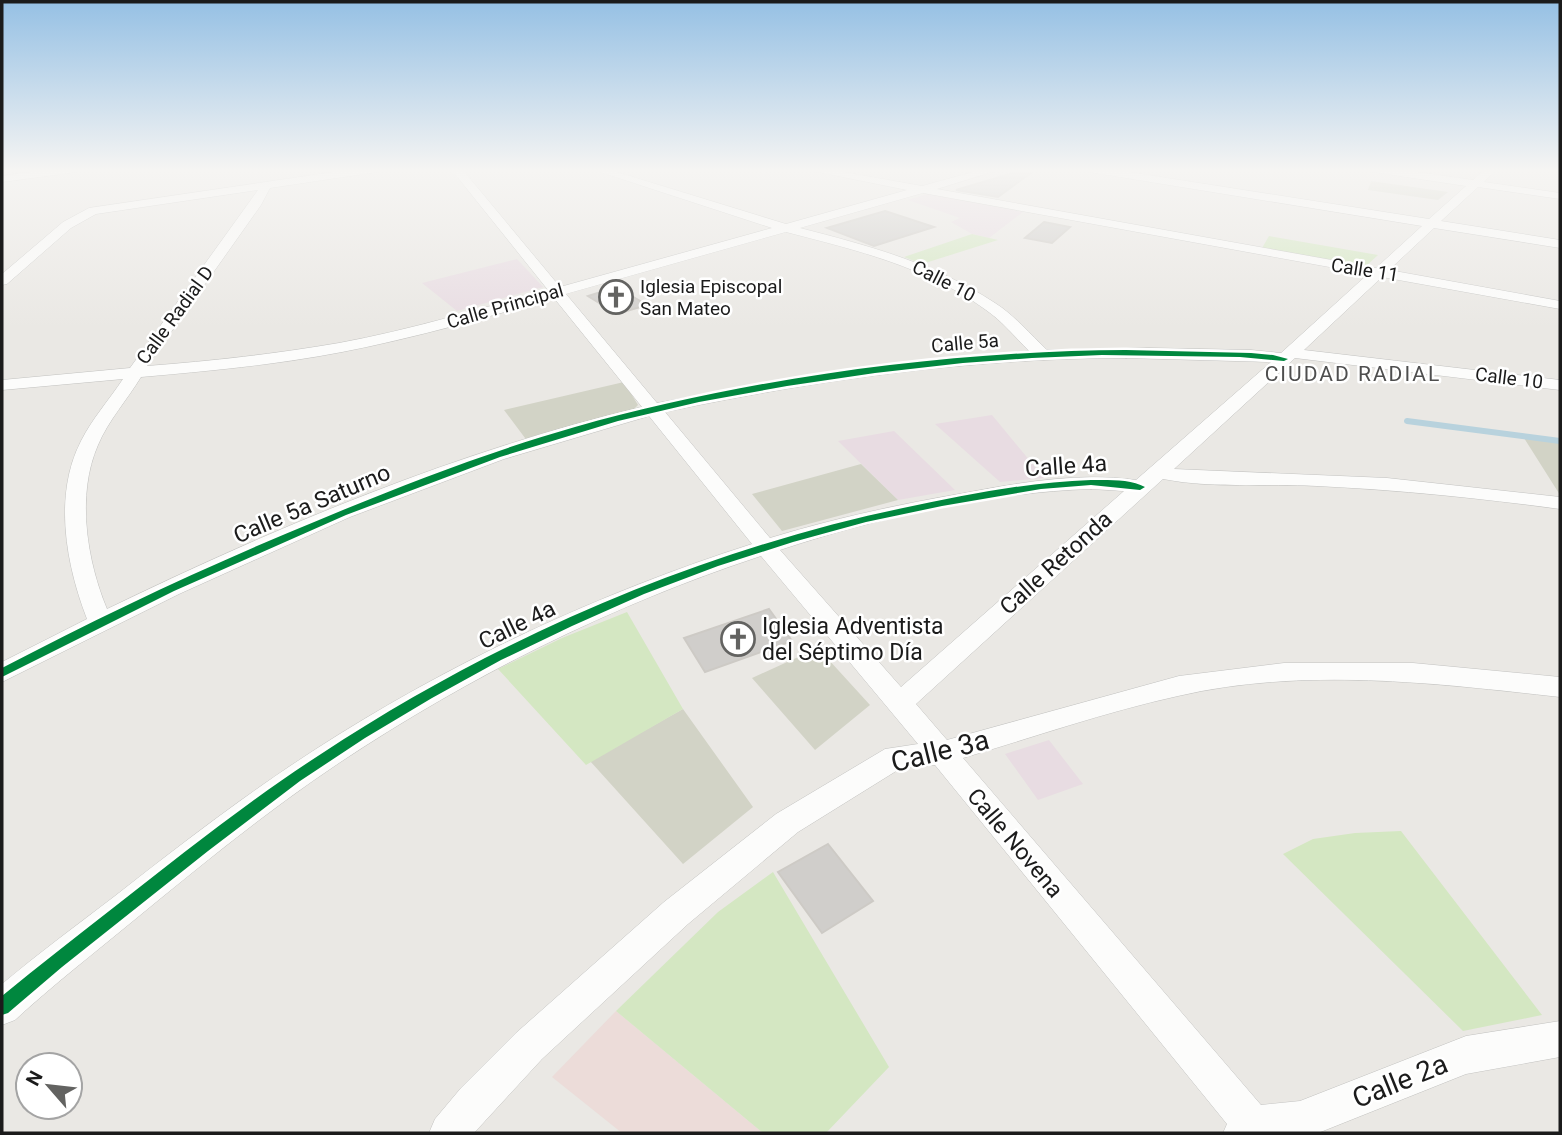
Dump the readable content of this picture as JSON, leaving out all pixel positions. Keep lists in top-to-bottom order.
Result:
{
  "streets": {
    "street": [
      "Calle 11",
      "Calle 10",
      "Calle Principal",
      "Calle Radial D",
      "Calle 5a",
      "Calle 4a",
      "Calle 5a Saturno",
      "Calle Retonda",
      "Calle 3a",
      "Calle Novena",
      "Calle 2a"
    ]
  },
  "crossings": [
    ["Calle 11", "Calle Retonda"],
    ["Calle 10", "Calle Principal"],
    ["Calle 10", "Calle 5a"],
    ["Calle 10", "Calle Retonda"],
    ["Calle Principal", "Calle Radial D"],
    ["Calle Principal", "Calle Novena"],
    ["Calle Radial D", "Calle 5a Saturno"],
    ["Calle 5a", "Calle 5a Saturno"],
    ["Calle 5a", "Calle Retonda"],
    ["Calle 5a", "Calle Novena"],
    ["Calle 4a", "Calle Retonda"],
    ["Calle 4a", "Calle Novena"],
    ["Calle 5a Saturno", "Calle Novena"],
    ["Calle Retonda", "Calle Novena"],
    ["Calle 3a", "Calle Novena"],
    ["Calle Novena", "Calle 2a"]
  ],
  "districts": ["CIUDAD RADIAL"],
  "places": {
    "church": ["Iglesia Episcopal San Mateo", "Iglesia Adventista del Séptimo Día"]
  },
  "north": "top left"
}
